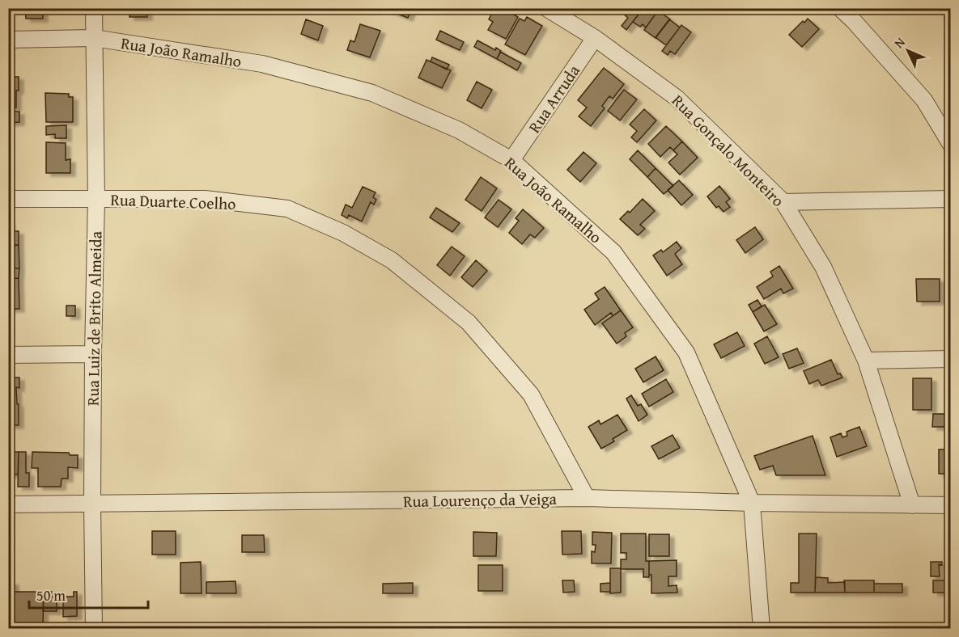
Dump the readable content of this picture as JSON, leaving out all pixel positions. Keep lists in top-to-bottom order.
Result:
{
  "streets": {
    "street": [
      "Rua João Ramalho",
      "Rua Arruda",
      "Rua Gonçalo Monteiro",
      "Rua Duarte Coelho",
      "Rua Luiz de Brito Almeida",
      "Rua Lourenço da Veiga"
    ]
  },
  "crossings": [
    ["Rua João Ramalho", "Rua Arruda"],
    ["Rua João Ramalho", "Rua Luiz de Brito Almeida"],
    ["Rua João Ramalho", "Rua Lourenço da Veiga"],
    ["Rua Arruda", "Rua Gonçalo Monteiro"],
    ["Rua Gonçalo Monteiro", "Rua Lourenço da Veiga"],
    ["Rua Duarte Coelho", "Rua Luiz de Brito Almeida"],
    ["Rua Duarte Coelho", "Rua Lourenço da Veiga"],
    ["Rua Luiz de Brito Almeida", "Rua Lourenço da Veiga"]
  ],
  "scale_bar": "50 m",
  "north": "top left"
}
